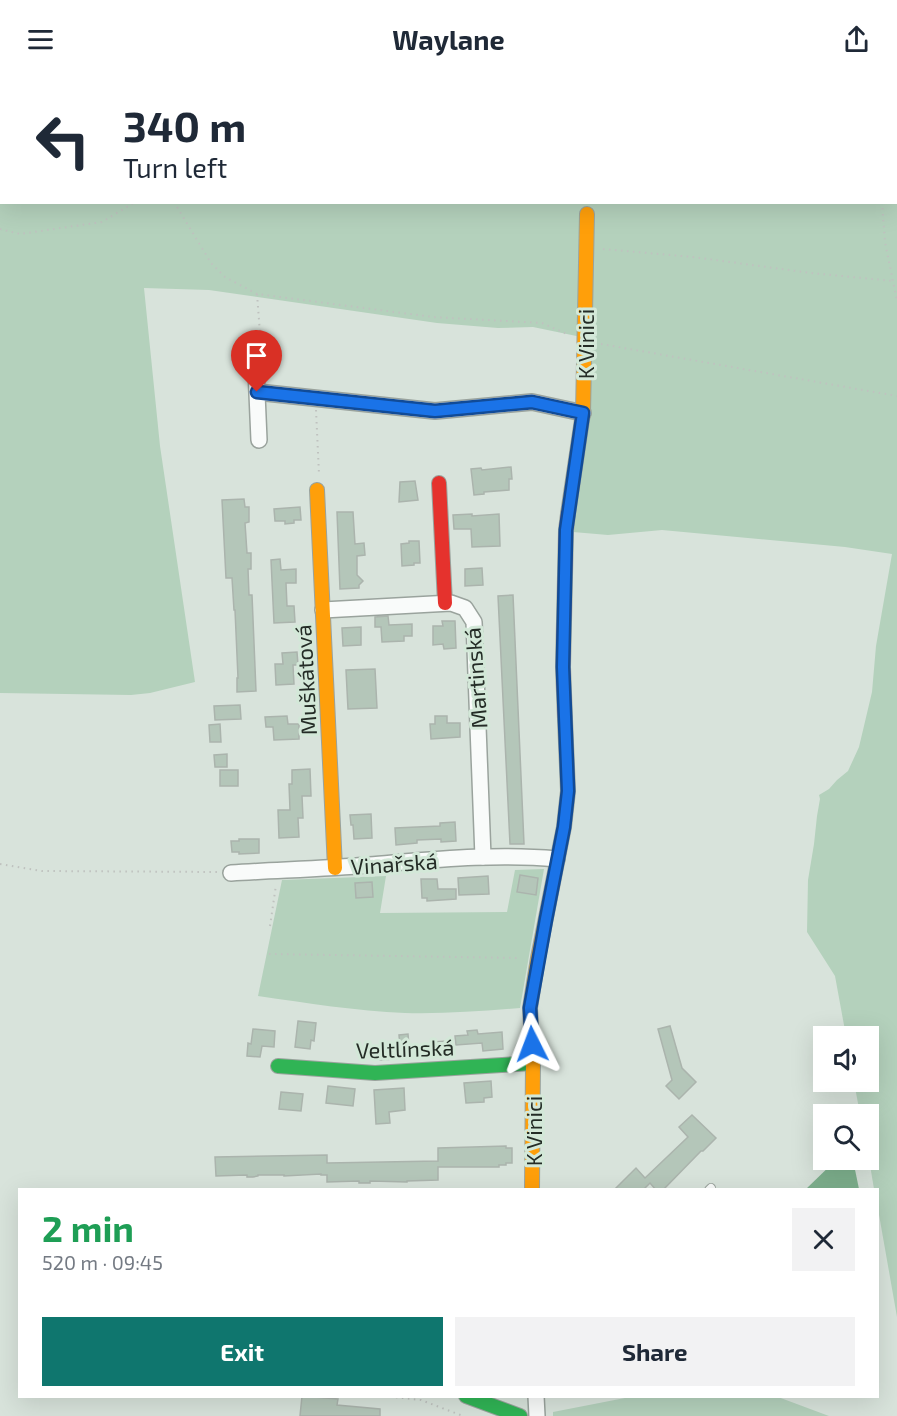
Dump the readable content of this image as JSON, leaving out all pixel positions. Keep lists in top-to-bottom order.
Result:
{
  "streets": {
    "street": [
      "K Vinici",
      "Martinská",
      "Muškátová",
      "Vinařská",
      "Veltlínská"
    ]
  },
  "crossings": [
    ["K Vinici", "Vinařská"],
    ["K Vinici", "Veltlínská"],
    ["Martinská", "Muškátová"],
    ["Martinská", "Vinařská"],
    ["Muškátová", "Vinařská"]
  ],
  "page": {
    "header": "Waylane",
    "turn": ["340 m", "Turn left"],
    "heading": ["2 min", "520 m · 09:45"],
    "buttons": ["Exit", "Share"]
  }
}
